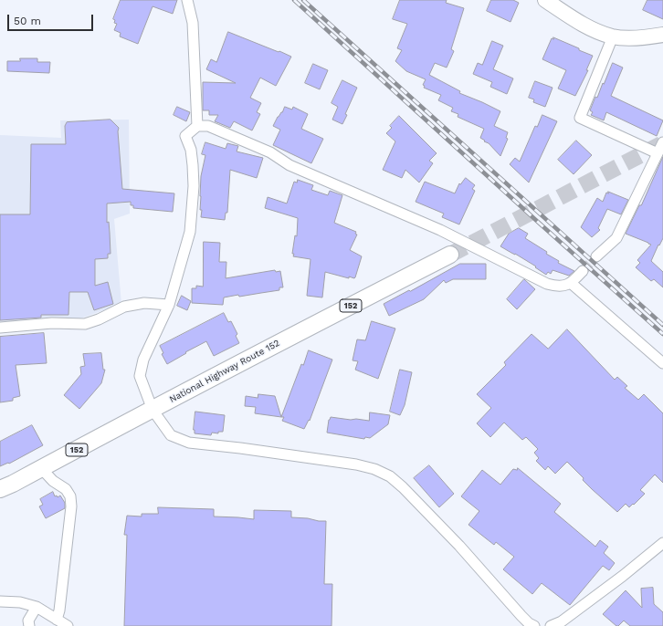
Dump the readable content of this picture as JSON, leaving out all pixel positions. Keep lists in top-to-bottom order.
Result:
{
  "streets": {
    "highway": ["152", "National Highway Route 152"]
  },
  "scale_bar": "50 m"
}
